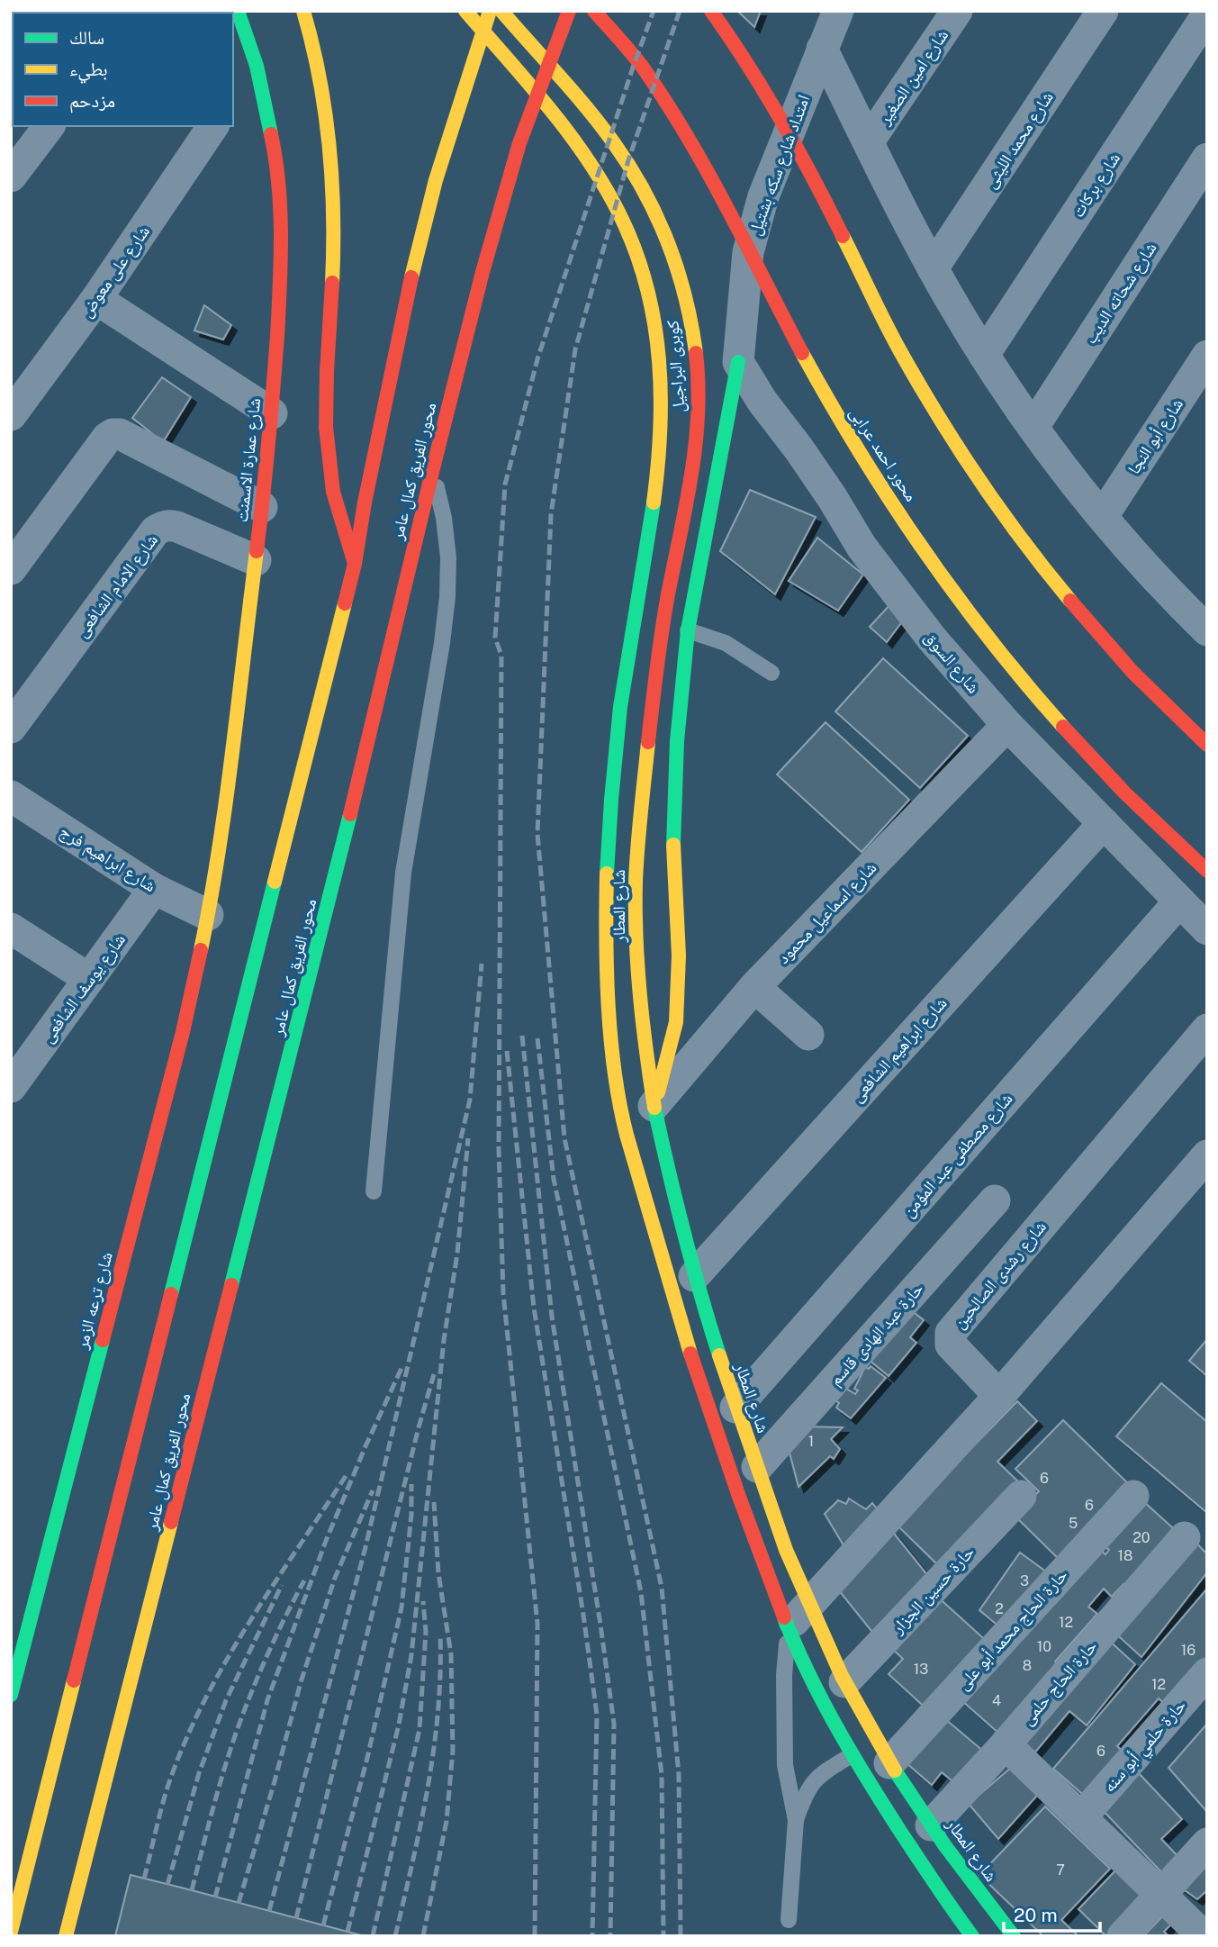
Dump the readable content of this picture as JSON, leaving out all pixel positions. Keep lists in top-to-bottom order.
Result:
{
  "streets": {
    "main road": [
      "كوبرى البراجيل",
      "محور احمد عرابى",
      "شارع عمارة الاسمنت",
      "محور الفريق كمال عامر",
      "شارع المطار",
      "شارع ترعه الزمر"
    ],
    "street": [
      "شارع امين الصغير",
      "شارع محمد الليثى",
      "امتداد شارع سكه بشتيل",
      "شارع بركات",
      "شارع على معوض",
      "شارع شحاته الديب",
      "شارع أبو النجا",
      "شارع الامام الشافعى",
      "شارع السوق",
      "شارع ابراهيم فرج",
      "شارع اسماعيل محمود",
      "شارع يوسف الشافعى",
      "شارع ابراهيم الشافعى",
      "شارع مصطفى عبد المؤمن",
      "شارع رشدى الصالحين",
      "حارة عبد الهادى قاسم",
      "حارة حسين الجزار",
      "حارة الحاج محمد أبو على",
      "حارة الحاج حلمى",
      "حارة حلمي أبو سنه"
    ]
  },
  "crossings": [
    ["امتداد شارع سكه بشتيل", "شارع السوق"],
    ["كوبرى البراجيل", "شارع المطار"],
    ["شارع عمارة الاسمنت", "شارع الامام الشافعى"],
    ["شارع عمارة الاسمنت", "شارع ابراهيم فرج"],
    ["شارع عمارة الاسمنت", "شارع ترعه الزمر"],
    ["شارع السوق", "شارع اسماعيل محمود"],
    ["شارع السوق", "شارع ابراهيم الشافعى"],
    ["شارع السوق", "شارع مصطفى عبد المؤمن"],
    ["شارع ابراهيم فرج", "شارع يوسف الشافعى"],
    ["شارع ابراهيم فرج", "شارع ترعه الزمر"],
    ["شارع المطار", "شارع اسماعيل محمود"],
    ["شارع المطار", "شارع ابراهيم الشافعى"],
    ["شارع المطار", "شارع مصطفى عبد المؤمن"],
    ["شارع المطار", "حارة عبد الهادى قاسم"],
    ["شارع المطار", "حارة حسين الجزار"],
    ["شارع المطار", "حارة الحاج محمد أبو على"],
    ["شارع المطار", "حارة الحاج حلمى"]
  ],
  "house_numbers": [
    "1",
    "6",
    "6",
    "5",
    "20",
    "18",
    "3",
    "2",
    "12",
    "10",
    "16",
    "8",
    "13",
    "12",
    "4",
    "6",
    "7"
  ],
  "legend": ["سالك", "بطيء", "مزدحم"],
  "scale_bar": "20 m"
}
